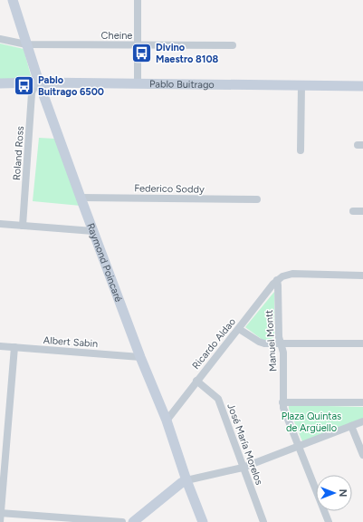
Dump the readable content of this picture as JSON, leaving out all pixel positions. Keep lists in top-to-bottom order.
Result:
{
  "streets": {
    "street": [
      "Cheine",
      "Pablo Buitrago",
      "Roland Ross",
      "Federico Soddy",
      "Raymond Poincaré",
      "Manuel Montt",
      "Albert Sabin",
      "Ricardo Aldao",
      "José María Morelos"
    ]
  },
  "crossings": [
    ["Cheine", "Raymond Poincaré"],
    ["Pablo Buitrago", "Roland Ross"],
    ["Pablo Buitrago", "Raymond Poincaré"],
    ["Roland Ross", "Raymond Poincaré"],
    ["Federico Soddy", "Raymond Poincaré"],
    ["Raymond Poincaré", "Albert Sabin"],
    ["Raymond Poincaré", "Ricardo Aldao"],
    ["Manuel Montt", "Ricardo Aldao"],
    ["Ricardo Aldao", "José María Morelos"]
  ],
  "parks": ["Plaza Quintas de Argüello"],
  "places": {
    "bus stop": ["Divino Maestro 8108", "Pablo Buitrago 6500"]
  },
  "north": "right"
}
